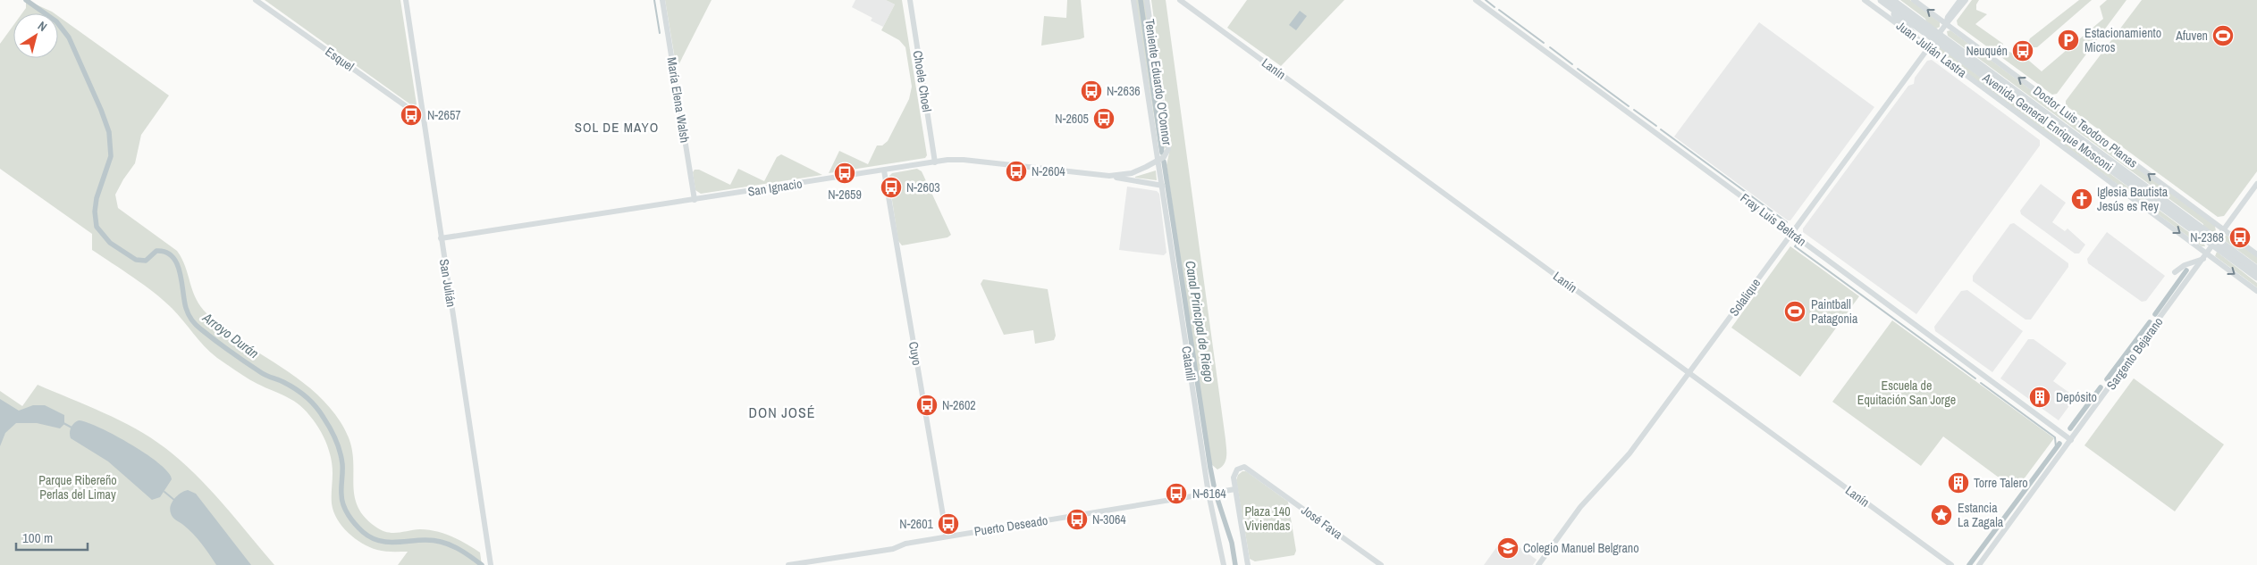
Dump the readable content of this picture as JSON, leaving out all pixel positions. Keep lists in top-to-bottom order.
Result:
{
  "streets": {
    "highway": ["Avenida General Enrique Mosconi"],
    "street": [
      "Juan Julián Lastra",
      "Esquel",
      "Lanín",
      "Choele Choel",
      "Teniente Eduardo O'Connor",
      "María Elena Walsh",
      "Doctor Luis Teodoro Planas",
      "San Ignacio",
      "Fray Luis Beltrán",
      "San Julián",
      "Solalique",
      "Cuyo",
      "Sargento Bejarano",
      "Catanlil",
      "José Fava",
      "Puerto Deseado"
    ]
  },
  "crossings": [
    ["Juan Julián Lastra", "Solalique"],
    ["Juan Julián Lastra", "Sargento Bejarano"],
    ["Esquel", "San Julián"],
    ["Lanín", "Solalique"],
    ["Choele Choel", "San Ignacio"],
    ["Teniente Eduardo O'Connor", "San Ignacio"],
    ["Teniente Eduardo O'Connor", "Catanlil"],
    ["María Elena Walsh", "San Ignacio"],
    ["Avenida General Enrique Mosconi", "Solalique"],
    ["Avenida General Enrique Mosconi", "Sargento Bejarano"],
    ["Doctor Luis Teodoro Planas", "Solalique"],
    ["Doctor Luis Teodoro Planas", "Sargento Bejarano"],
    ["San Ignacio", "San Julián"],
    ["San Ignacio", "Cuyo"],
    ["San Ignacio", "Catanlil"],
    ["Fray Luis Beltrán", "Solalique"],
    ["Fray Luis Beltrán", "Sargento Bejarano"],
    ["Cuyo", "Puerto Deseado"],
    ["Catanlil", "Puerto Deseado"],
    ["José Fava", "Puerto Deseado"]
  ],
  "one_way": ["Juan Julián Lastra", "Doctor Luis Teodoro Planas"],
  "districts": ["SOL DE MAYO", "DON JOSÉ"],
  "water": ["Canal Principal de Riego", "Arroyo Durán"],
  "parks": ["Escuela de Equitación San Jorge", "Parque Ribereño Perlas del Limay", "Plaza 140 Viviendas"],
  "places": {
    "sports": ["Afuven", "Paintball Patagonia"],
    "parking": ["Estacionamiento Micros"],
    "bus stop": [
      "Neuquén",
      "N-2636",
      "N-2657",
      "N-2605",
      "N-2604",
      "N-2659",
      "N-2603",
      "N-2368",
      "N-2602",
      "N-6164",
      "N-3064",
      "N-2601"
    ],
    "church": ["Iglesia Bautista Jesús es Rey"],
    "building": ["Depósito", "Torre Talero"],
    "place": ["Estancia La Zagala"],
    "school or university": ["Colegio Manuel Belgrano"]
  },
  "scale_bar": "100 m",
  "north": "top right"
}
